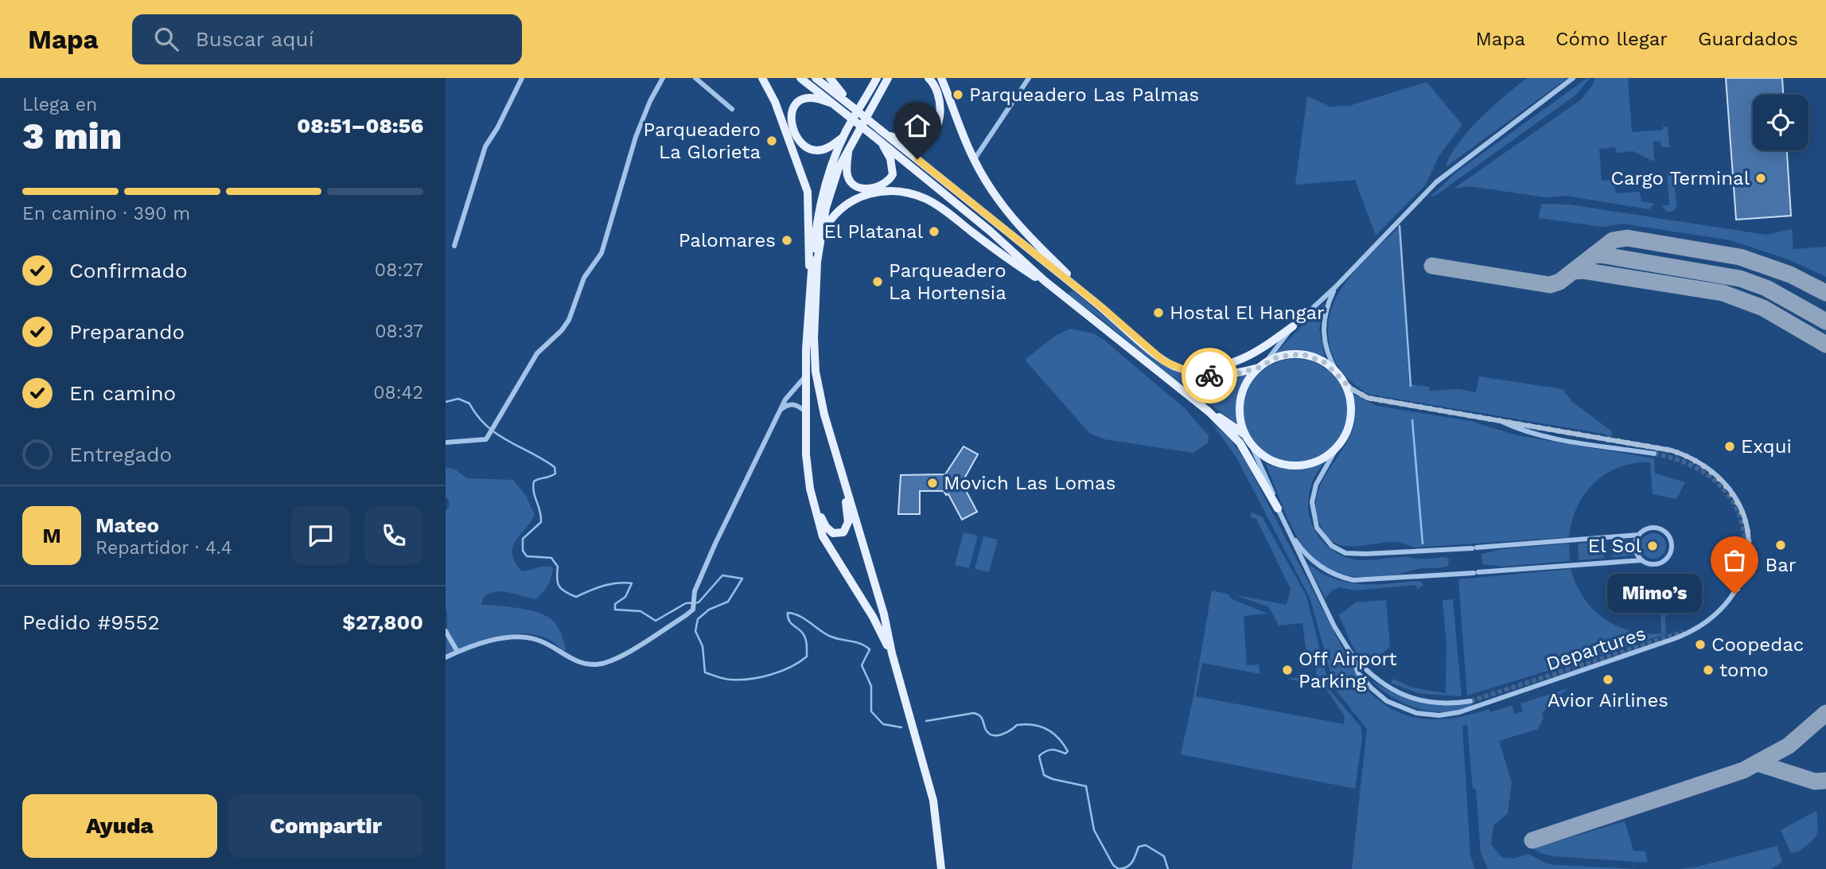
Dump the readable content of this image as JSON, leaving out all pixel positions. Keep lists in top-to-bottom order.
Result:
{
  "streets": {
    "street": ["Departures"]
  },
  "places": [
    "Parqueadero Las Palmas",
    "Parqueadero La Glorieta",
    "Cargo Terminal",
    "El Platanal",
    "Palomares",
    "Parqueadero La Hortensia",
    "Hostal El Hangar",
    "Exqui",
    "Movich Las Lomas",
    "Bar",
    "El Sol",
    "Mimo’s",
    "Coopedac",
    "Off Airport Parking",
    "tomo",
    "Avior Airlines"
  ],
  "page": {
    "header": "Mapa",
    "search": "Buscar aquí",
    "nav": ["Mapa", "Cómo llegar", "Guardados"],
    "heading": ["3 min", "Llega en", "08:51–08:56"],
    "panel": [
      "Mateo",
      "Repartidor · 4.4",
      "Pedido #9552",
      "$27,800"
    ],
    "bar": "En camino · 390 m",
    "list": [
      ["Confirmado", "08:27"],
      ["Preparando", "08:37"],
      ["En camino", "08:42"],
      "Entregado"
    ],
    "round": "M",
    "bubble": "Mimo’s",
    "buttons": ["Ayuda", "Compartir"]
  }
}
